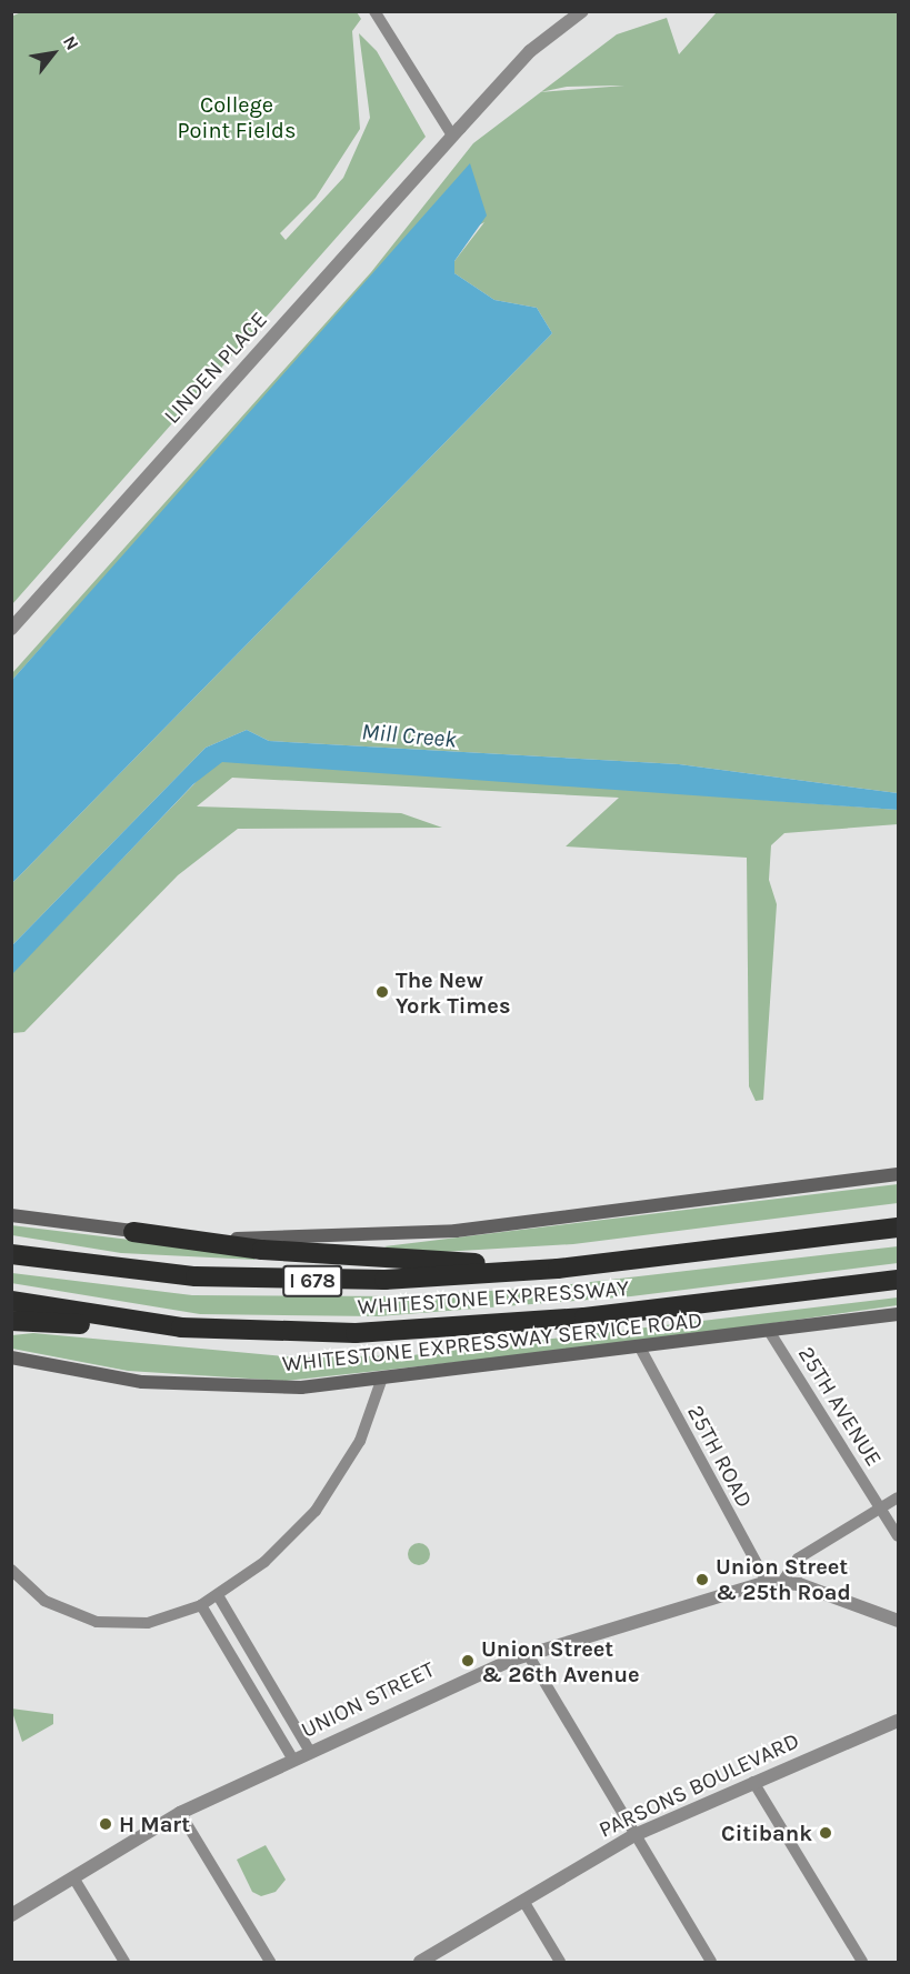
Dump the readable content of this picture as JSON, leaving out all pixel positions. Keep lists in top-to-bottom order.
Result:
{
  "streets": {
    "highway": ["I 678", "WHITESTONE EXPRESSWAY"],
    "main road": ["WHITESTONE EXPRESSWAY SERVICE ROAD"],
    "street": [
      "LINDEN PLACE",
      "25TH AVENUE",
      "25TH ROAD",
      "UNION STREET",
      "PARSONS BOULEVARD"
    ]
  },
  "crossings": [
    ["WHITESTONE EXPRESSWAY SERVICE ROAD", "25TH AVENUE"],
    ["WHITESTONE EXPRESSWAY SERVICE ROAD", "25TH ROAD"],
    ["25TH ROAD", "UNION STREET"]
  ],
  "water": ["Mill Creek"],
  "parks": ["College Point Fields"],
  "places": [
    "The New York Times",
    "Union Street & 25th Road",
    "Union Street & 26th Avenue",
    "H Mart",
    "Citibank"
  ],
  "north": "top right"
}
